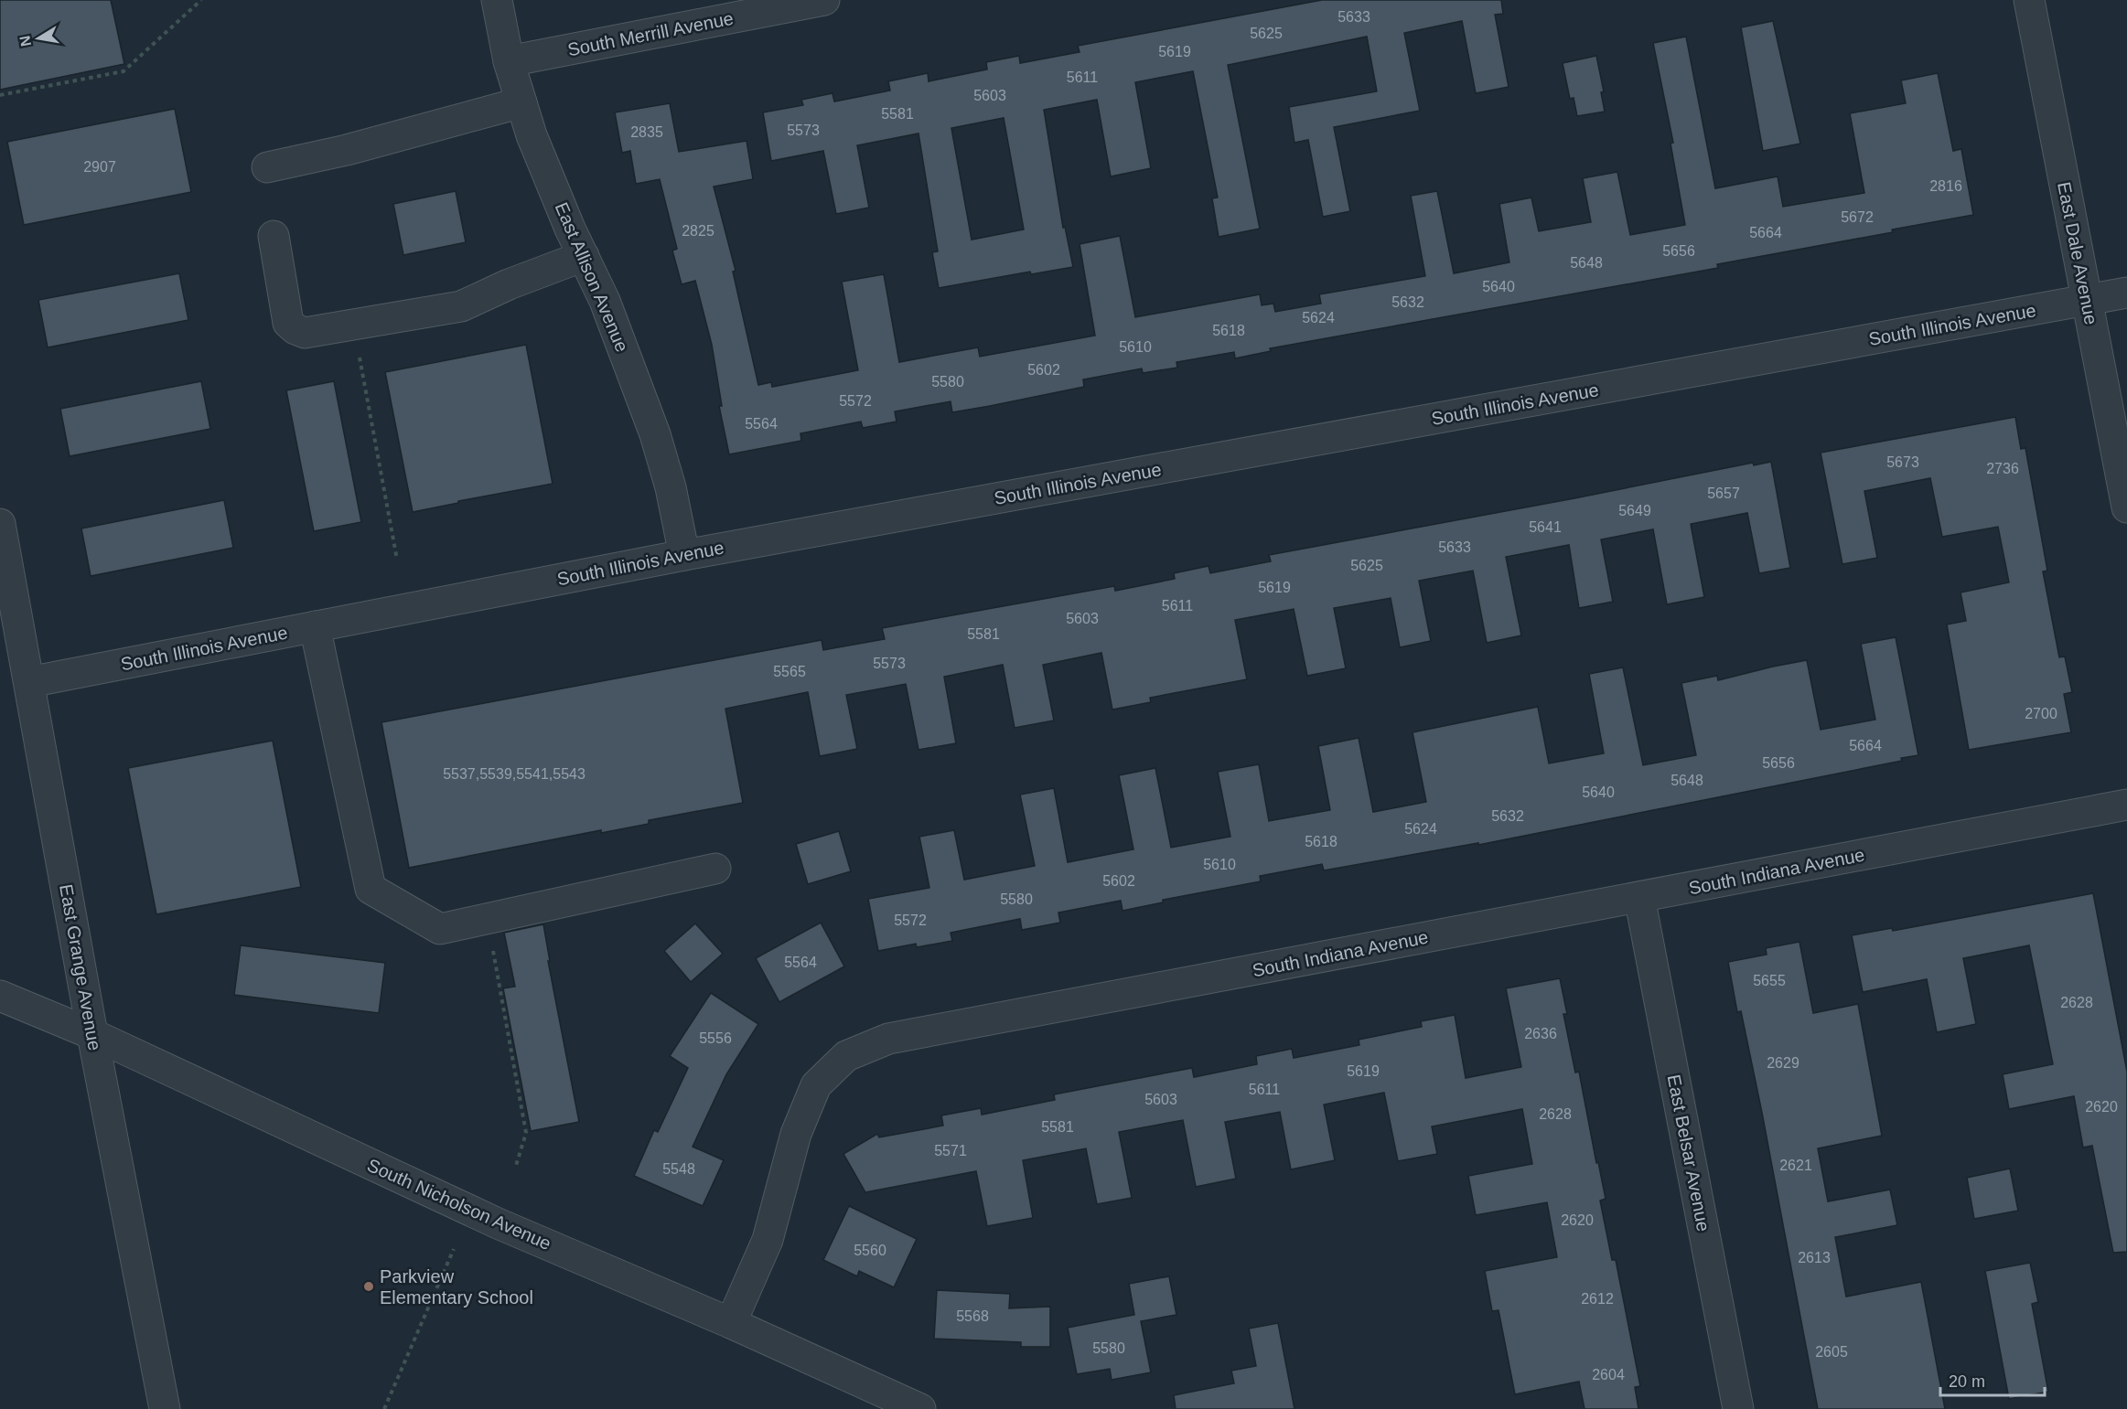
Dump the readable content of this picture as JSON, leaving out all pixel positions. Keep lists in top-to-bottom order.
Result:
{
  "streets": {
    "street": [
      "South Merrill Avenue",
      "East Dale Avenue",
      "East Allison Avenue",
      "South Illinois Avenue",
      "South Indiana Avenue",
      "East Grange Avenue",
      "East Belsar Avenue",
      "South Nicholson Avenue"
    ]
  },
  "crossings": [
    ["South Merrill Avenue", "East Allison Avenue"],
    ["East Dale Avenue", "South Illinois Avenue"],
    ["East Allison Avenue", "South Illinois Avenue"],
    ["South Illinois Avenue", "East Grange Avenue"],
    ["South Indiana Avenue", "East Belsar Avenue"],
    ["South Indiana Avenue", "South Nicholson Avenue"],
    ["East Grange Avenue", "South Nicholson Avenue"]
  ],
  "places": ["Parkview Elementary School"],
  "house_numbers": [
    "5633",
    "5625",
    "5619",
    "5611",
    "5603",
    "5581",
    "5573",
    "2835",
    "2907",
    "2816",
    "5672",
    "2825",
    "5664",
    "5656",
    "5648",
    "5640",
    "5632",
    "5624",
    "5618",
    "5610",
    "5602",
    "5580",
    "5572",
    "5564",
    "5673",
    "2736",
    "5657",
    "5649",
    "5641",
    "5633",
    "5625",
    "5619",
    "5611",
    "5603",
    "5581",
    "5573",
    "5565",
    "2700",
    "5664",
    "5656",
    "5537,5539,5541,5543",
    "5648",
    "5640",
    "5632",
    "5624",
    "5618",
    "5610",
    "5602",
    "5580",
    "5572",
    "5564",
    "5655",
    "2628",
    "2636",
    "5556",
    "2629",
    "5619",
    "5611",
    "5603",
    "2620",
    "2628",
    "5581",
    "5571",
    "2621",
    "5548",
    "2620",
    "5560",
    "2613",
    "2612",
    "5568",
    "5580",
    "2605",
    "2604"
  ],
  "scale_bar": "20 m",
  "north": "left"
}
